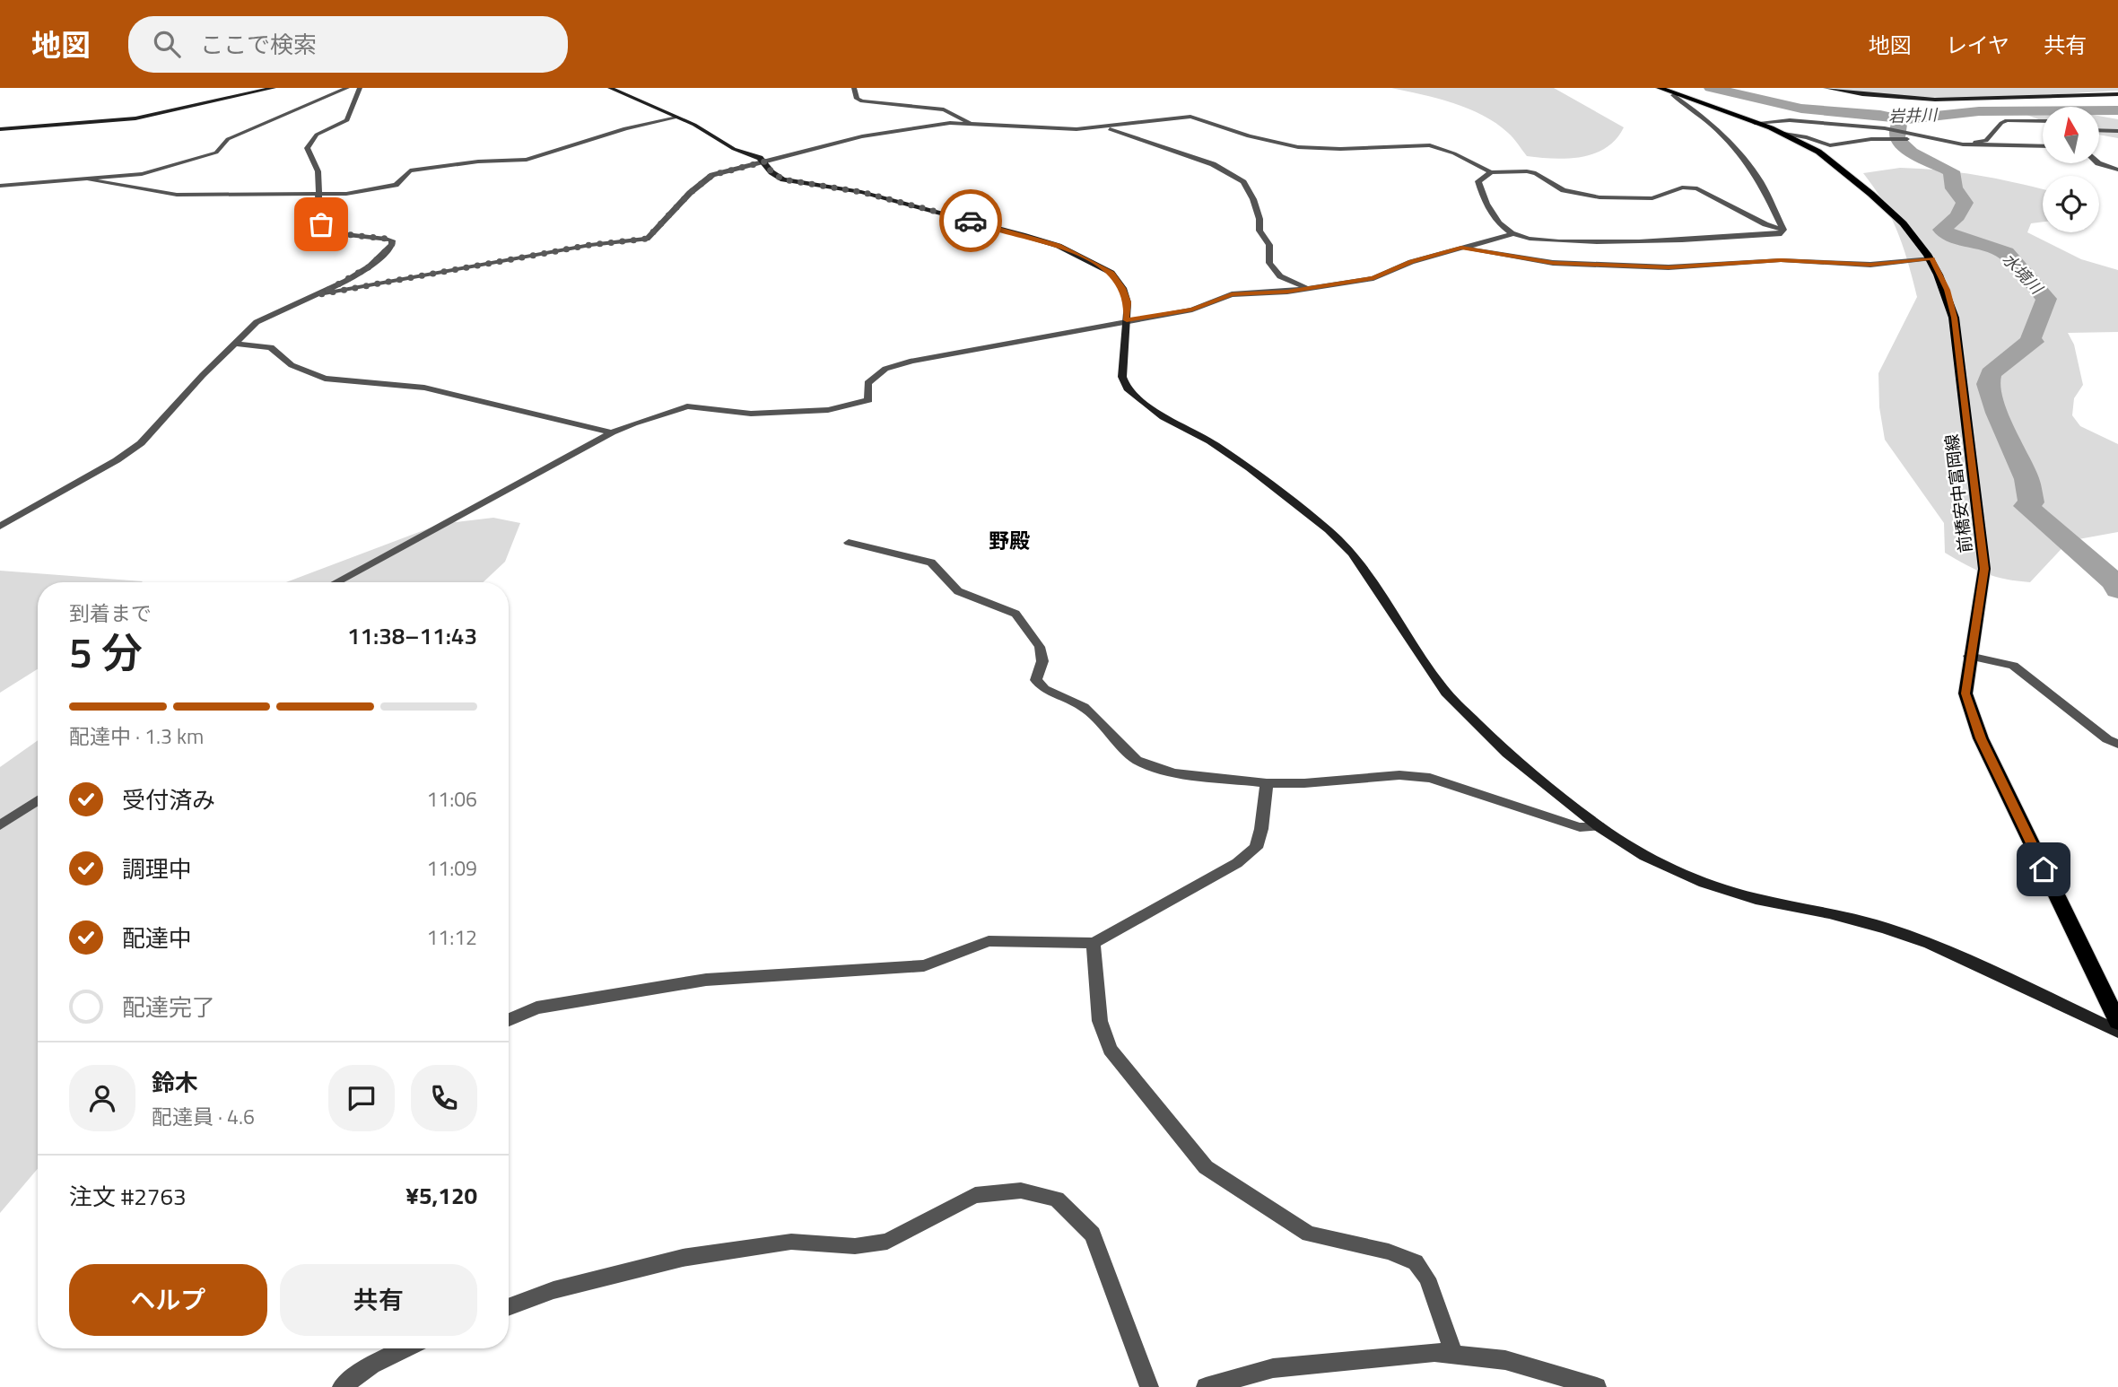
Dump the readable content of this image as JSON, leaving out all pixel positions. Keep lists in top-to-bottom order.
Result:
{
  "streets": {
    "main road": ["前橋安中富岡線"]
  },
  "districts": ["野殿"],
  "water": ["岩井川", "水境川"],
  "north": "top",
  "page": {
    "header": "地図",
    "search": "ここで検索",
    "nav": ["地図", "レイヤ", "共有"],
    "heading": ["5 分", "到着まで", "11:38–11:43"],
    "panel": [
      "鈴木",
      "配達員 · 4.6",
      "注文 #2763",
      "¥5,120"
    ],
    "bar": "配達中 · 1.3 km",
    "list": [
      ["受付済み", "11:06"],
      ["調理中", "11:09"],
      ["配達中", "11:12"],
      "配達完了"
    ],
    "buttons": ["ヘルプ", "共有"]
  }
}
